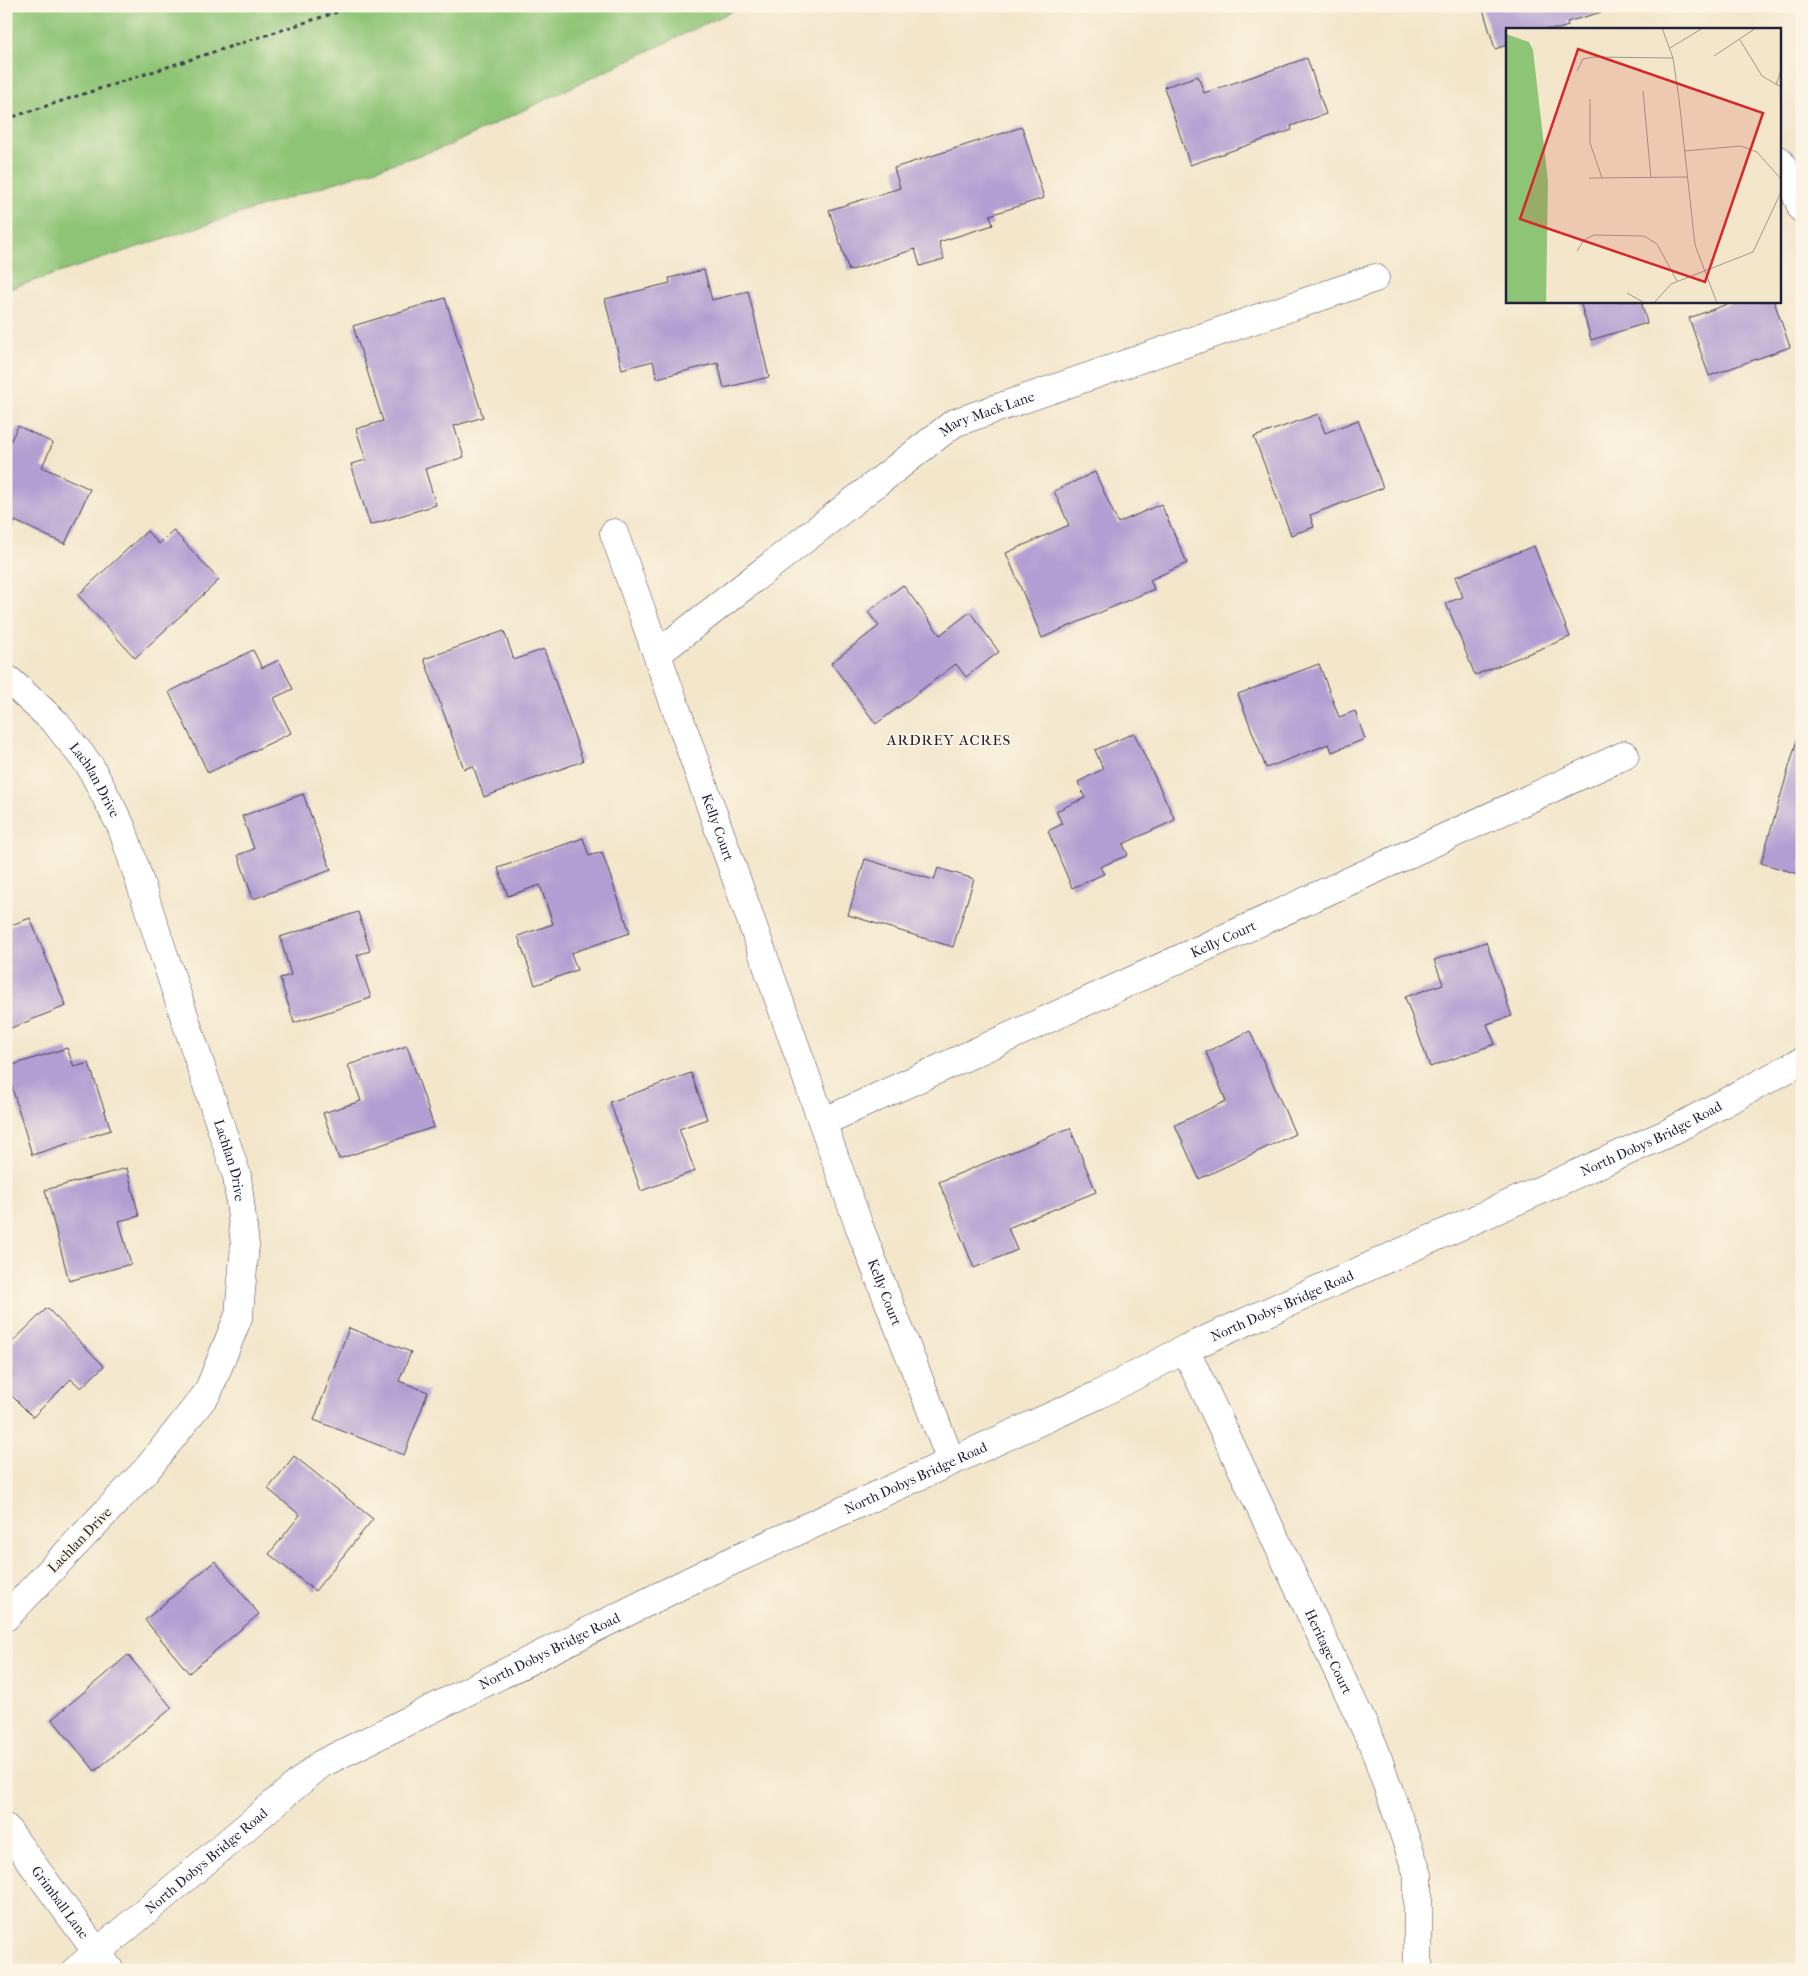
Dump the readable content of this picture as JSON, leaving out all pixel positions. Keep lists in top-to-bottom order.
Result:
{
  "streets": {
    "street": [
      "Mary Mack Lane",
      "Lachlan Drive",
      "Kelly Court",
      "North Dobys Bridge Road",
      "Heritage Court",
      "Grimball Lane"
    ]
  },
  "crossings": [
    ["Mary Mack Lane", "Kelly Court"],
    ["Kelly Court", "North Dobys Bridge Road"],
    ["North Dobys Bridge Road", "Heritage Court"],
    ["North Dobys Bridge Road", "Grimball Lane"]
  ],
  "districts": ["ARDREY ACRES"]
}
